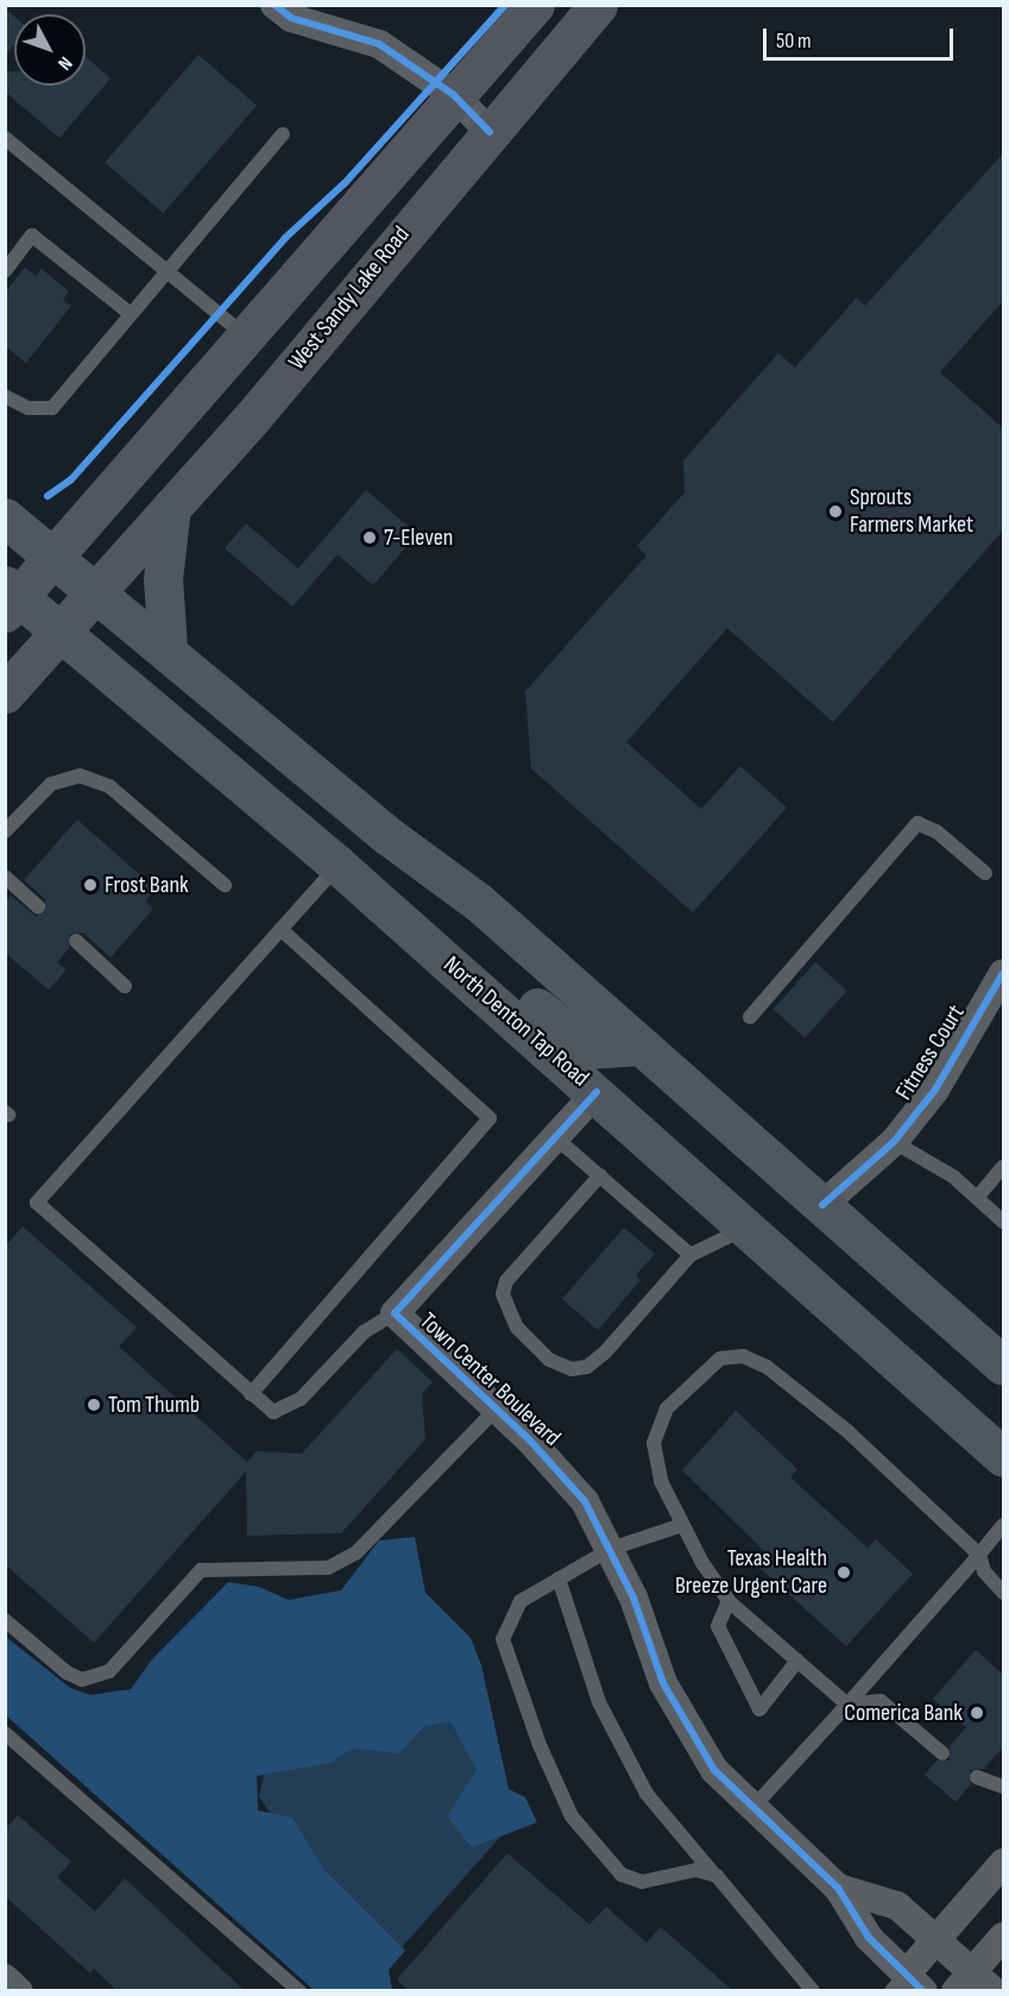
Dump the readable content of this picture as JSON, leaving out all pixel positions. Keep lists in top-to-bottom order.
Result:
{
  "streets": {
    "main road": ["West Sandy Lake Road", "North Denton Tap Road"],
    "street": ["Fitness Court", "Town Center Boulevard"]
  },
  "crossings": [
    ["West Sandy Lake Road", "North Denton Tap Road"],
    ["North Denton Tap Road", "Town Center Boulevard"]
  ],
  "places": [
    "Sprouts Farmers Market",
    "7-Eleven",
    "Frost Bank",
    "Tom Thumb",
    "Texas Health Breeze Urgent Care",
    "Comerica Bank"
  ],
  "scale_bar": "50 m",
  "north": "bottom right"
}
